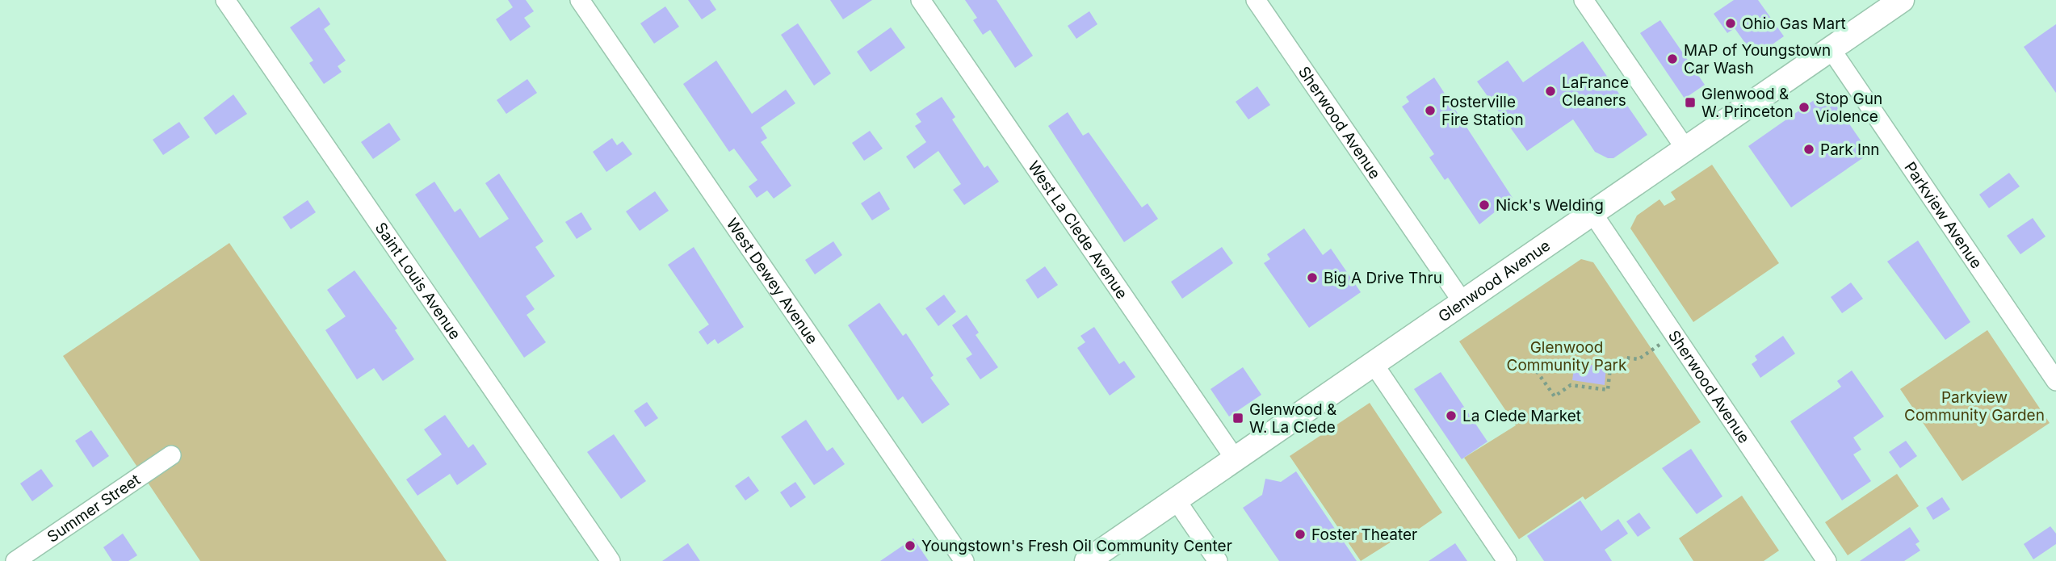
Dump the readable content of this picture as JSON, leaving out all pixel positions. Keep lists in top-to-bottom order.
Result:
{
  "streets": {
    "main road": ["Glenwood Avenue"],
    "street": [
      "Sherwood Avenue",
      "Parkview Avenue",
      "West La Clede Avenue",
      "West Dewey Avenue",
      "Saint Louis Avenue",
      "Summer Street"
    ]
  },
  "crossings": [
    ["Sherwood Avenue", "Glenwood Avenue"],
    ["Parkview Avenue", "Glenwood Avenue"],
    ["West La Clede Avenue", "Glenwood Avenue"]
  ],
  "parks": ["Glenwood Community Park", "Parkview Community Garden"],
  "places": {
    "other": [
      "Ohio Gas Mart",
      "MAP of Youngstown Car Wash",
      "LaFrance Cleaners",
      "Stop Gun Violence",
      "Fosterville Fire Station",
      "Park Inn",
      "Nick's Welding",
      "Big A Drive Thru",
      "La Clede Market",
      "Foster Theater",
      "Youngstown's Fresh Oil Community Center"
    ],
    "transit": ["Glenwood & W. Princeton", "Glenwood & W. La Clede"]
  }
}
